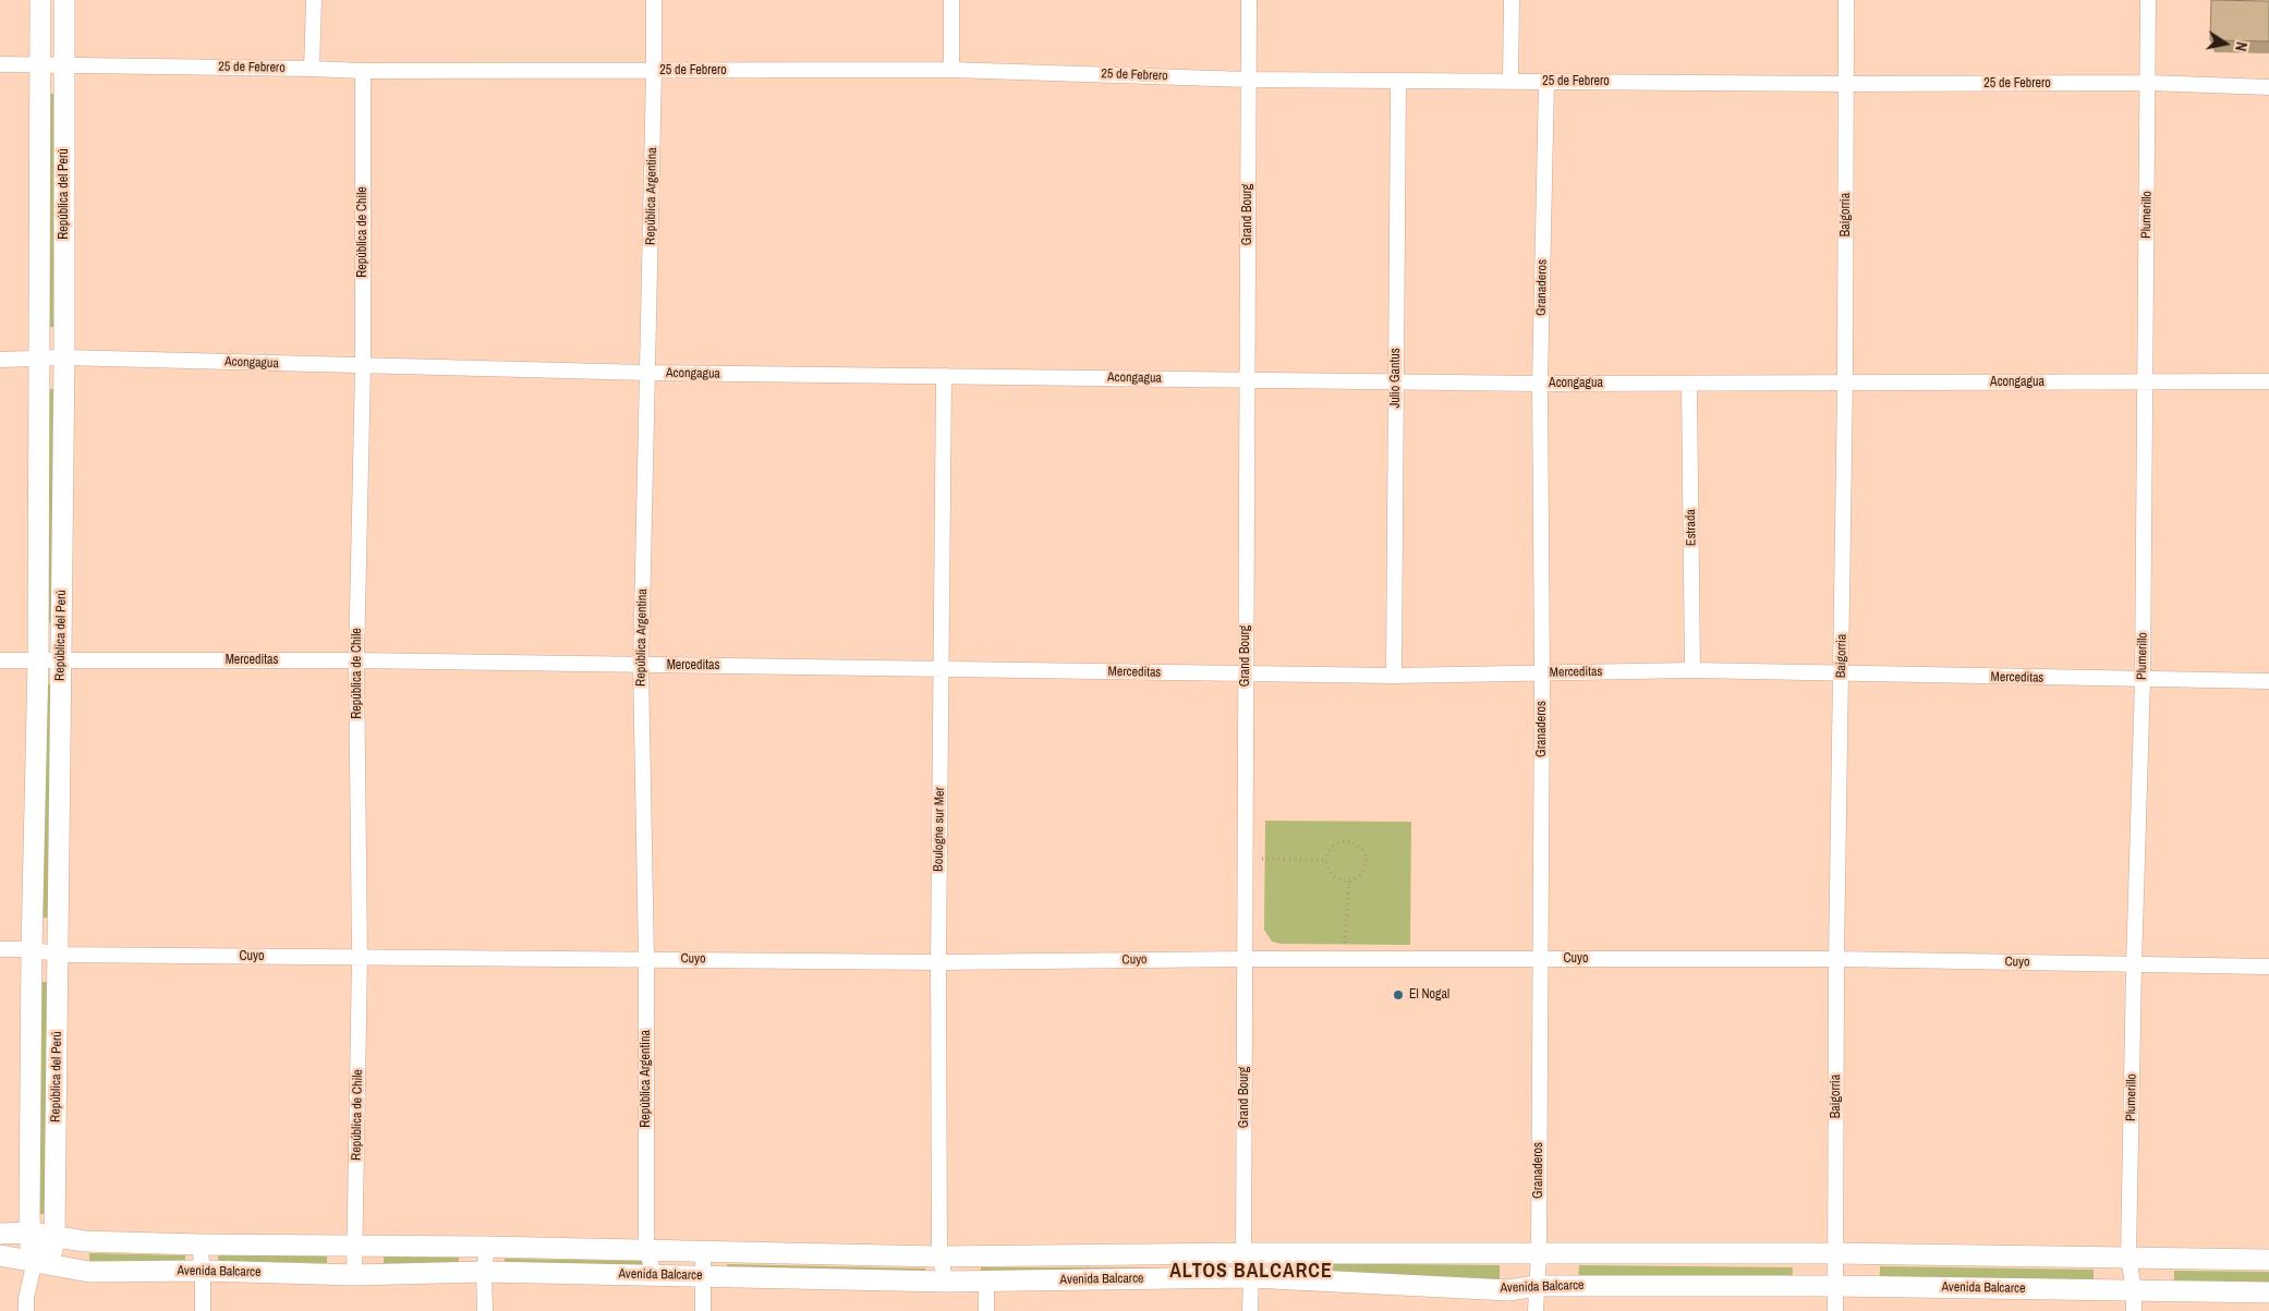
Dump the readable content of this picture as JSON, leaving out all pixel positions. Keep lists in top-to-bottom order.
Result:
{
  "streets": {
    "main road": ["República del Perú", "Avenida Balcarce"],
    "street": [
      "25 de Febrero",
      "República Argentina",
      "Grand Bourg",
      "Baigorria",
      "Plumerillo",
      "República de Chile",
      "Granaderos",
      "Acongagua",
      "Julio Gantus",
      "Estrada",
      "Merceditas",
      "Boulogne sur Mer",
      "Cuyo"
    ]
  },
  "crossings": [
    ["25 de Febrero", "República del Perú"],
    ["25 de Febrero", "República Argentina"],
    ["25 de Febrero", "Grand Bourg"],
    ["25 de Febrero", "Baigorria"],
    ["25 de Febrero", "Plumerillo"],
    ["25 de Febrero", "República de Chile"],
    ["25 de Febrero", "Granaderos"],
    ["25 de Febrero", "Julio Gantus"],
    ["República del Perú", "Acongagua"],
    ["República del Perú", "Merceditas"],
    ["República del Perú", "Cuyo"],
    ["República del Perú", "Avenida Balcarce"],
    ["República Argentina", "Acongagua"],
    ["República Argentina", "Merceditas"],
    ["República Argentina", "Cuyo"],
    ["República Argentina", "Avenida Balcarce"],
    ["Grand Bourg", "Acongagua"],
    ["Grand Bourg", "Merceditas"],
    ["Grand Bourg", "Cuyo"],
    ["Grand Bourg", "Avenida Balcarce"],
    ["Baigorria", "Acongagua"],
    ["Baigorria", "Merceditas"],
    ["Baigorria", "Cuyo"],
    ["Baigorria", "Avenida Balcarce"],
    ["Plumerillo", "Acongagua"],
    ["Plumerillo", "Merceditas"],
    ["Plumerillo", "Cuyo"],
    ["Plumerillo", "Avenida Balcarce"],
    ["República de Chile", "Acongagua"],
    ["República de Chile", "Merceditas"],
    ["República de Chile", "Cuyo"],
    ["República de Chile", "Avenida Balcarce"],
    ["Granaderos", "Acongagua"],
    ["Granaderos", "Merceditas"],
    ["Granaderos", "Cuyo"],
    ["Granaderos", "Avenida Balcarce"],
    ["Acongagua", "Julio Gantus"],
    ["Acongagua", "Estrada"],
    ["Acongagua", "Boulogne sur Mer"],
    ["Julio Gantus", "Merceditas"],
    ["Estrada", "Merceditas"],
    ["Merceditas", "Boulogne sur Mer"],
    ["Boulogne sur Mer", "Cuyo"],
    ["Boulogne sur Mer", "Avenida Balcarce"]
  ],
  "districts": ["ALTOS BALCARCE"],
  "places": ["El Nogal"],
  "north": "right"
}
